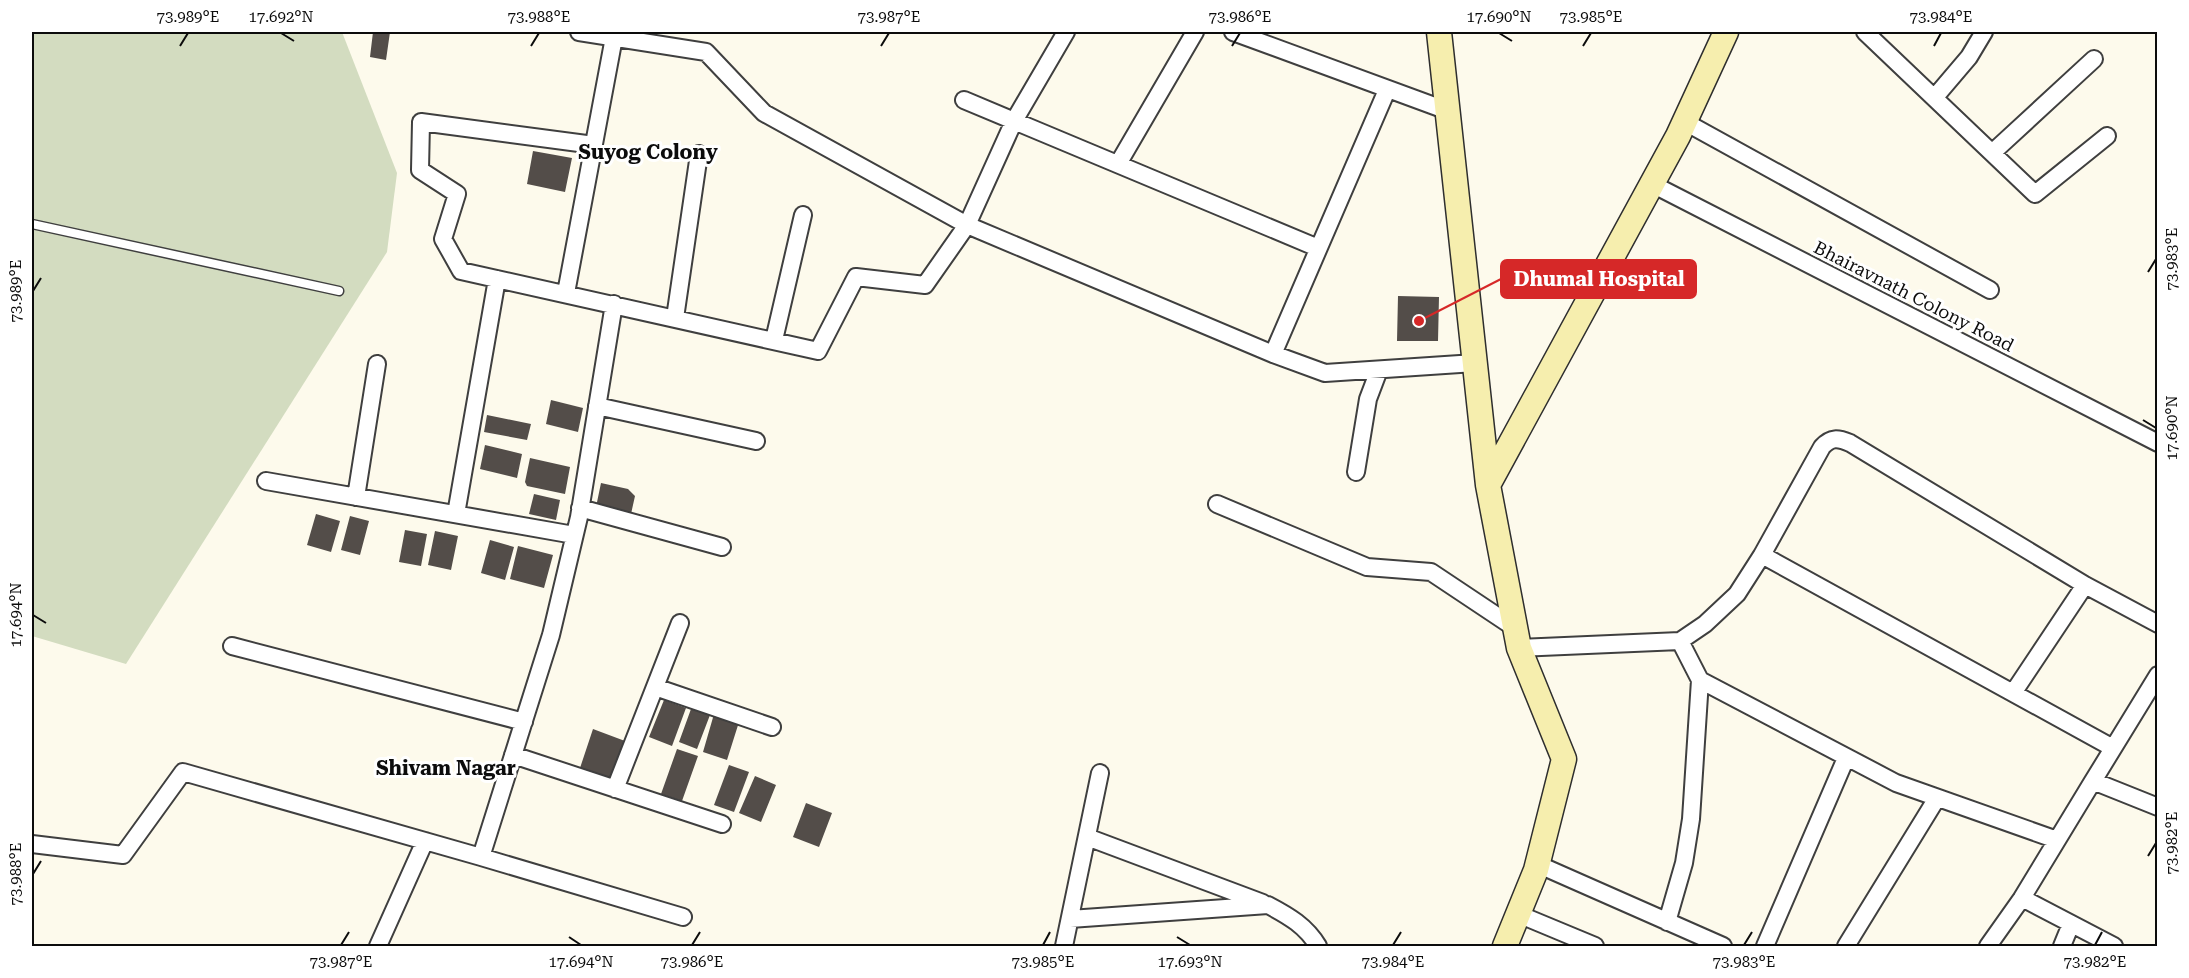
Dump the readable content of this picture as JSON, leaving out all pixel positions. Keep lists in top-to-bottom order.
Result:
{
  "streets": {
    "street": ["Bhairavnath Colony Road"]
  },
  "districts": ["Suyog Colony", "Shivam Nagar"],
  "places": ["Dhumal Hospital"],
  "coordinates": [
    "73.989°E",
    "17.692°N",
    "73.988°E",
    "73.987°E",
    "73.986°E",
    "17.690°N",
    "73.985°E",
    "73.984°E",
    "73.983°E",
    "17.694°N",
    "73.982°E",
    "17.693°N"
  ]
}
